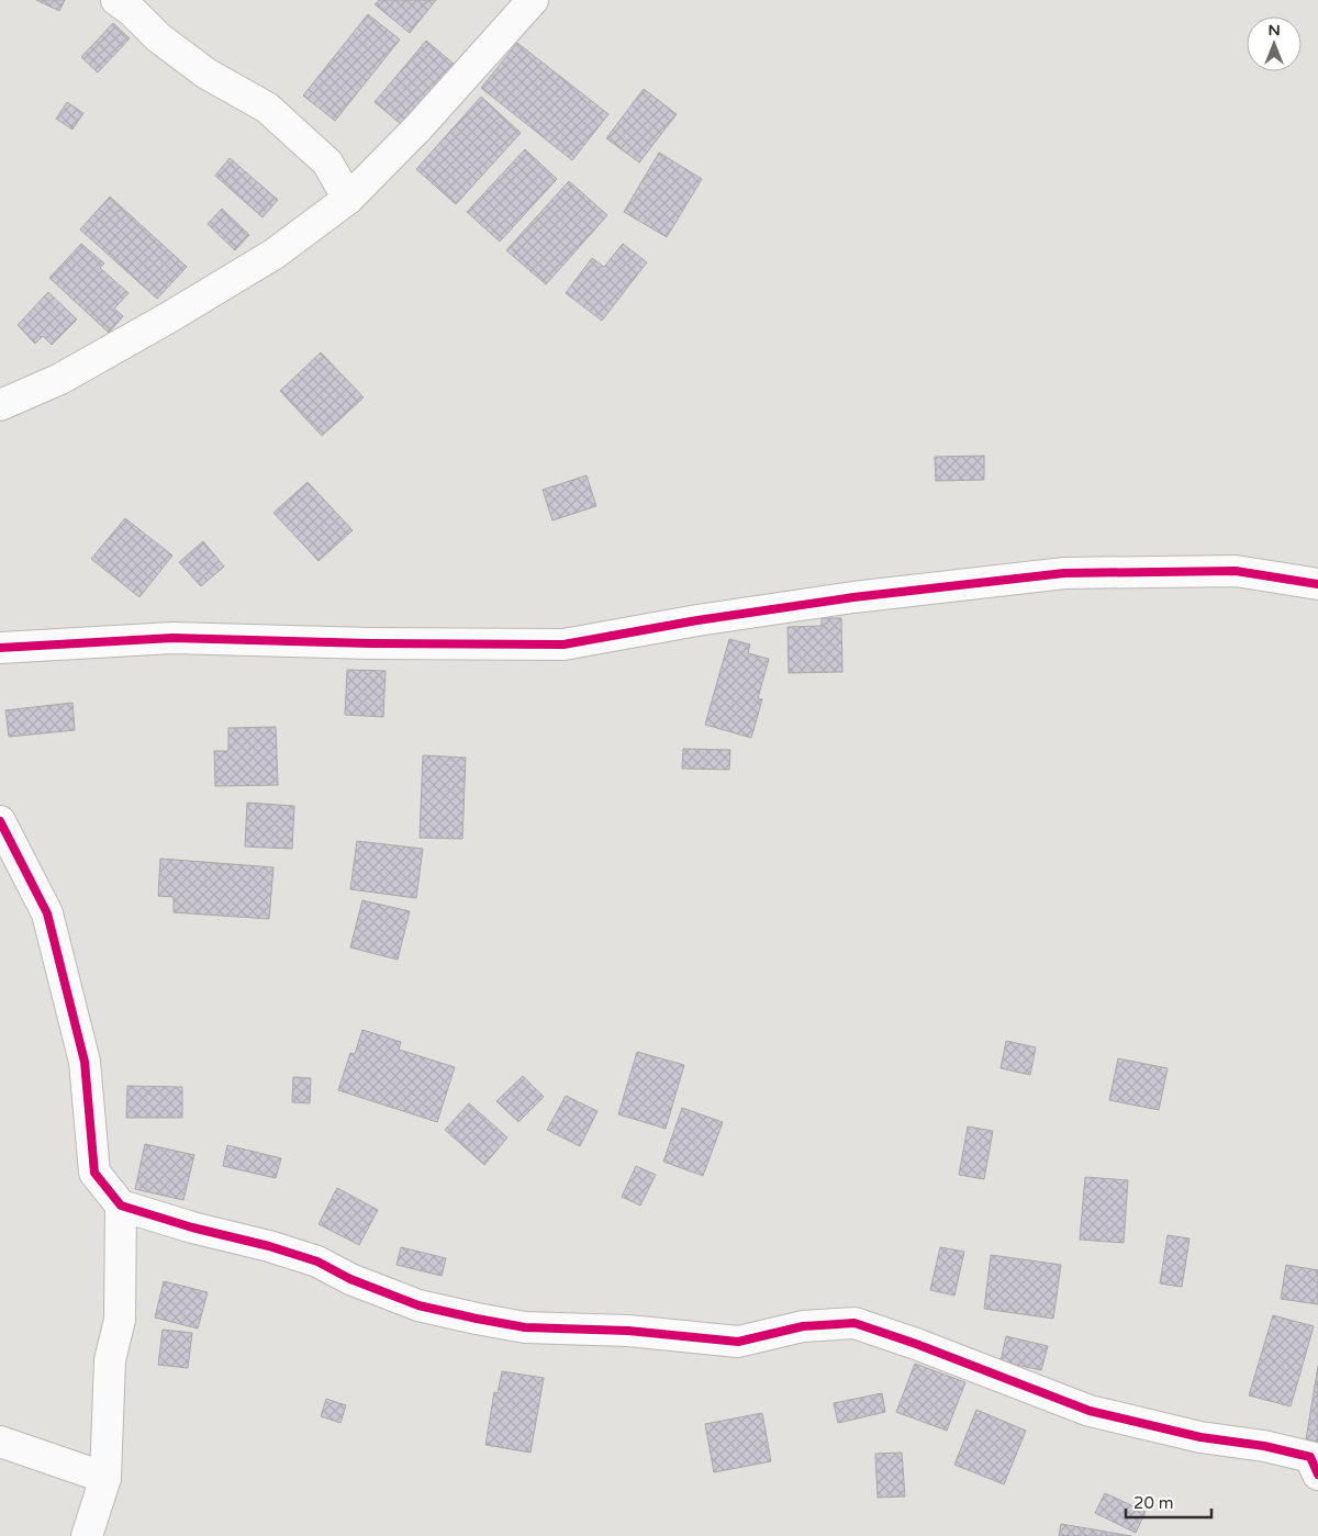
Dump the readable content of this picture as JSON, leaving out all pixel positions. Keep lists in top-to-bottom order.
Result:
{
  "scale_bar": "20 m",
  "north": "top"
}
